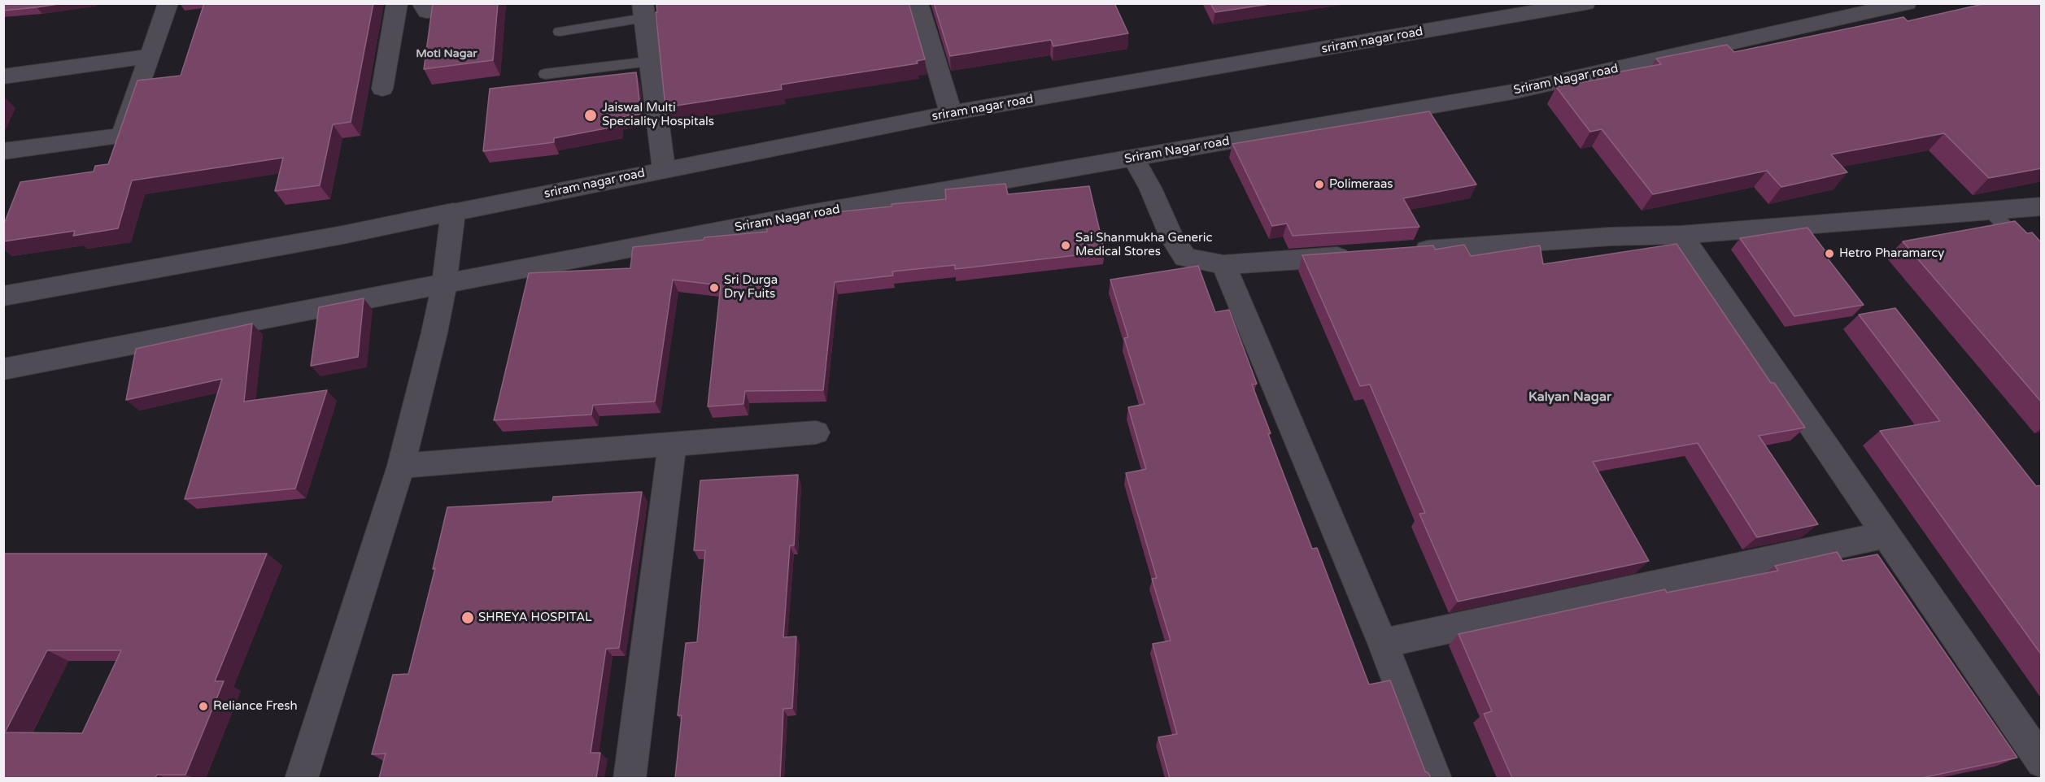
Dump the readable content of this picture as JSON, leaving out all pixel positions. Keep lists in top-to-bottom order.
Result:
{
  "streets": {
    "street": ["sriram nagar road", "Sriram Nagar road"]
  },
  "districts": ["Moti Nagar", "Kalyan Nagar"],
  "places": [
    "Jaiswal Multi Speciality Hospitals",
    "Polimeraas",
    "Sai Shanmukha Generic Medical Stores",
    "Hetro Pharamarcy",
    "Sri Durga Dry Fuits",
    "SHREYA HOSPITAL",
    "Reliance Fresh"
  ]
}
